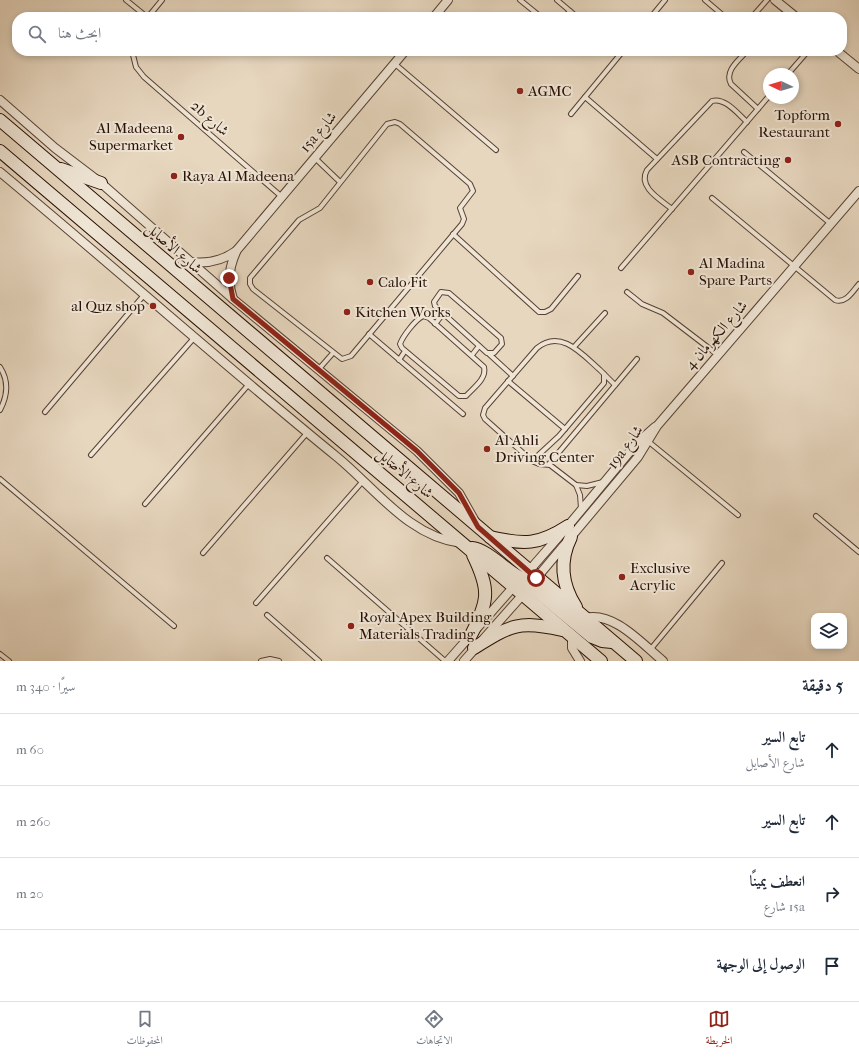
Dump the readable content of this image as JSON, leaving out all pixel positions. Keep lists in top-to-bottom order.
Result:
{
  "streets": {
    "main road": ["شارع الأصايل"],
    "street": ["15a شارع", "شارع الكهرمان 4", "19a شارع"],
    "lane": ["2b شارع"]
  },
  "crossings": [
    ["2b شارع", "15a شارع"],
    ["شارع الأصايل", "19a شارع"],
    ["شارع الكهرمان 4", "19a شارع"]
  ],
  "places": [
    "AGMC",
    "Topform Restaurant",
    "Al Madeena Supermarket",
    "ASB Contracting",
    "Raya Al Madeena",
    "Al Madina Spare Parts",
    "Calo Fit",
    "al Quz shop",
    "Kitchen Works",
    "Al Ahli Driving Center",
    "Exclusive Acrylic",
    "Royal Apex Building Materials Trading"
  ],
  "north": "left",
  "page": {
    "search": "ابحث هنا",
    "heading": ["5 دقيقة", "سيرًا · 340 m"],
    "list": [
      ["تابع السير", "شارع الأصايل", "60 m"],
      ["تابع السير", "260 m"],
      ["انعطف يمينًا", "15a شارع", "20 m"],
      "الوصول إلى الوجهة"
    ],
    "nav": ["الخريطة", "الاتجاهات", "المحفوظات"]
  }
}
